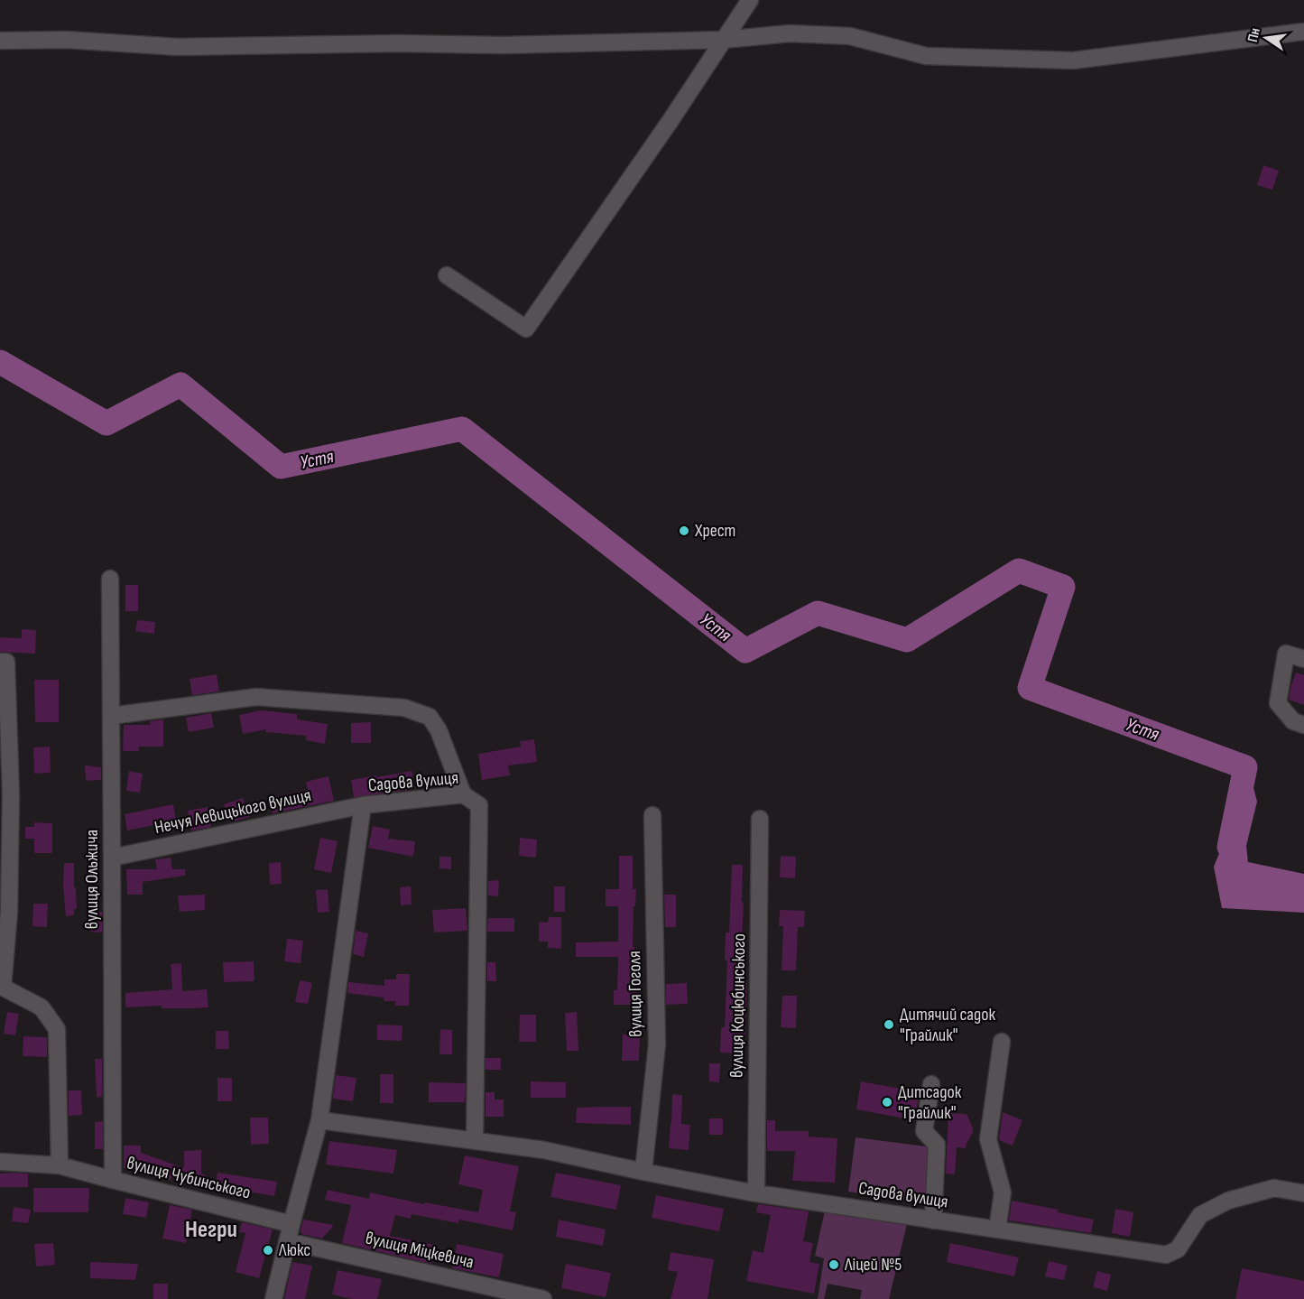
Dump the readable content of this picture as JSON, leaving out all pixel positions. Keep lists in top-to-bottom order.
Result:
{
  "streets": {
    "street": [
      "Садова вулиця",
      "Нечуя Левицького вулиця",
      "вулиця Ольжича",
      "вулиця Гоголя",
      "вулиця Коцюбинського",
      "вулиця Чубинського",
      "вулиця Міцкевича"
    ]
  },
  "crossings": [
    ["Садова вулиця", "Нечуя Левицького вулиця"],
    ["Садова вулиця", "вулиця Гоголя"],
    ["Садова вулиця", "вулиця Коцюбинського"],
    ["Садова вулиця", "вулиця Чубинського"],
    ["Нечуя Левицького вулиця", "вулиця Ольжича"],
    ["вулиця Ольжича", "вулиця Чубинського"]
  ],
  "districts": ["Негри"],
  "water": ["Устя"],
  "places": [
    "Хрест",
    "Дитячий садок \"Грайлик\"",
    "Дитсадок \"Грайлик\"",
    "Люкс",
    "Ліцей №5"
  ],
  "north": "left"
}
